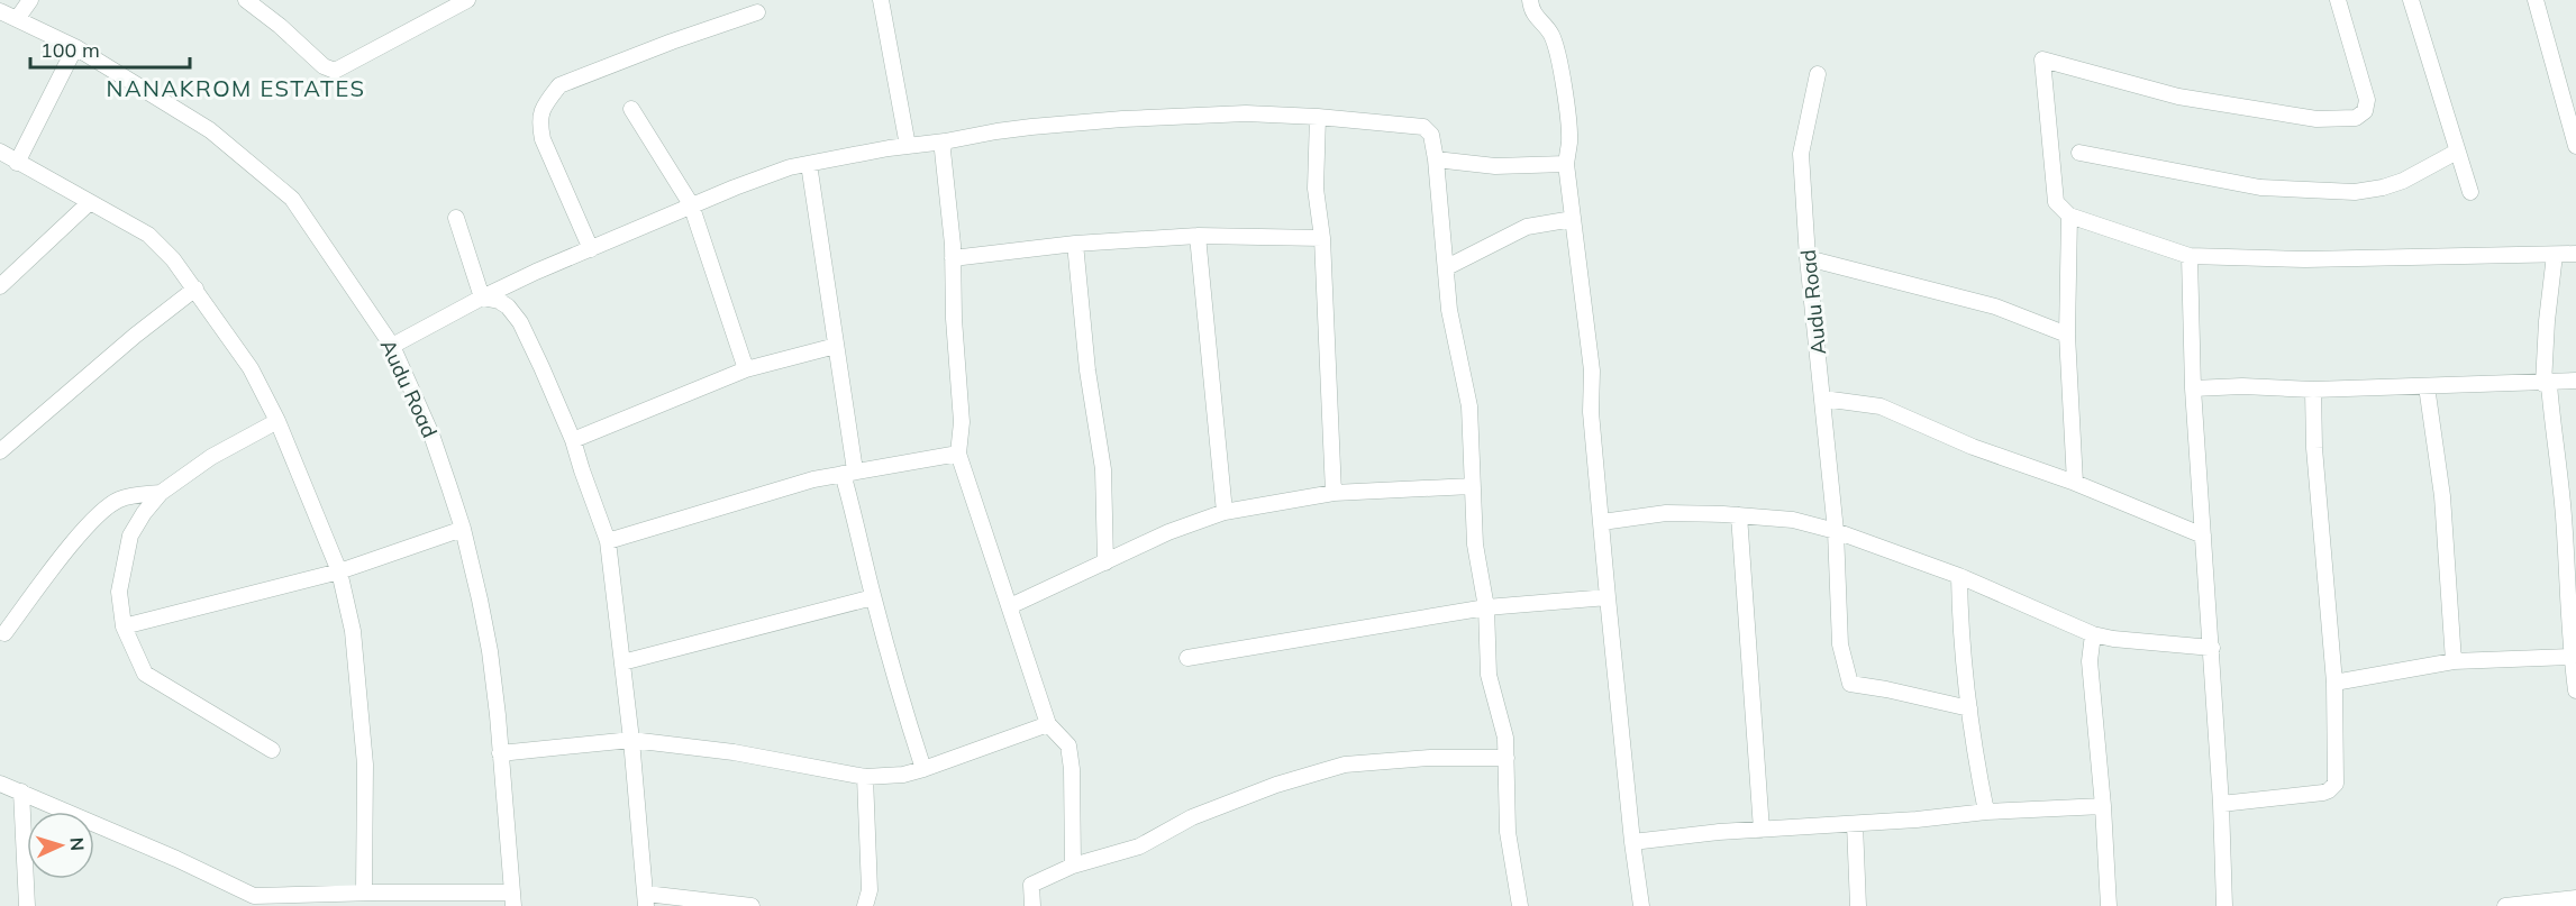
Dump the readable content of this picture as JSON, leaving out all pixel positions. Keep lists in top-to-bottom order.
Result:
{
  "streets": {
    "street": ["Audu Road"]
  },
  "districts": ["NANAKROM ESTATES"],
  "scale_bar": "100 m",
  "north": "right"
}
